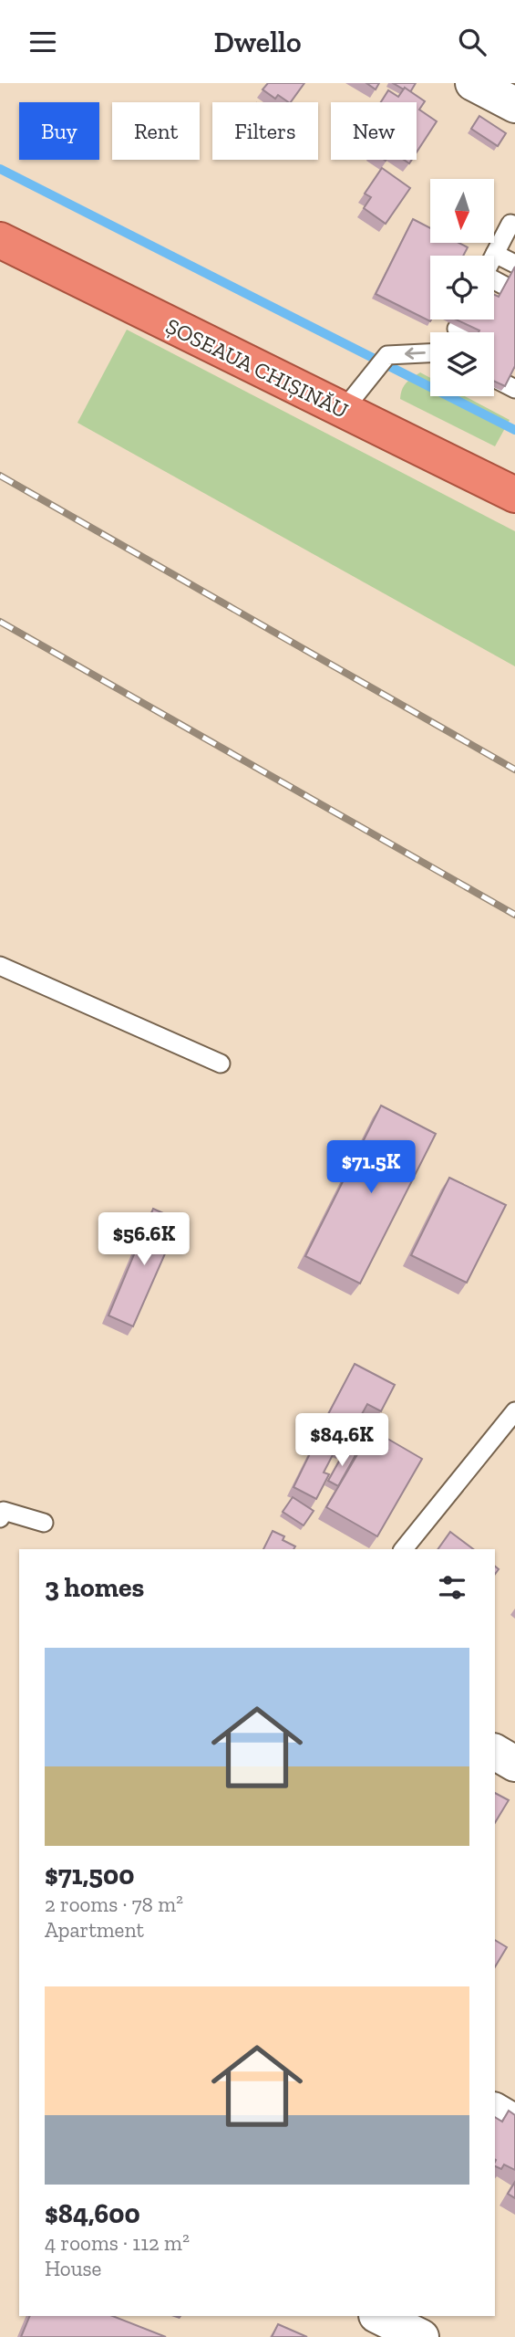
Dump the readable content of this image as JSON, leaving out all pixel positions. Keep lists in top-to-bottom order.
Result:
{
  "streets": {
    "highway": ["ȘOSEAUA CHIȘINĂU"]
  },
  "north": "bottom",
  "page": {
    "header": "Dwello",
    "chip": [
      "Buy",
      "Rent",
      "Filters",
      "New"
    ],
    "price": ["$71.5K", "$56.6K", "$84.6K"],
    "heading": "3 homes",
    "list": [
      {
        "name": "$71,500",
        "note": "2 rooms · 78 m² · Apartment"
      },
      {
        "name": "$84,600",
        "note": "4 rooms · 112 m² · House"
      }
    ]
  }
}
